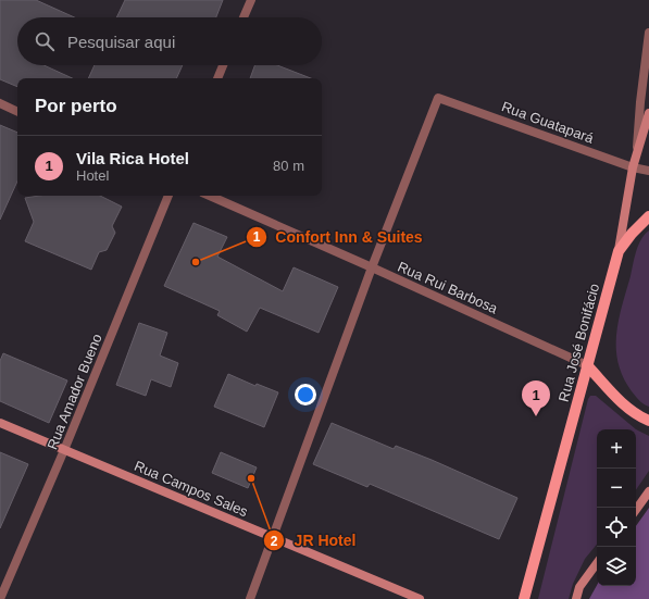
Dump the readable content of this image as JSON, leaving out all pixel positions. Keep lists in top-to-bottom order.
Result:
{
  "streets": {
    "main road": ["Rua José Bonifácio", "Rua Campos Sales"],
    "street": ["Rua Guatapará", "Rua Rui Barbosa", "Rua Amador Bueno"]
  },
  "crossings": [
    ["Rua Guatapará", "Rua Rui Barbosa"],
    ["Rua Guatapará", "Rua José Bonifácio"],
    ["Rua Rui Barbosa", "Rua José Bonifácio"],
    ["Rua Amador Bueno", "Rua Campos Sales"]
  ],
  "places": ["Confort Inn & Suites", "JR Hotel"],
  "page": {
    "search": "Pesquisar aqui",
    "heading": "Por perto",
    "list": [
      {
        "mark": "1",
        "name": "Vila Rica Hotel",
        "note": "Hotel",
        "value": "80 m"
      }
    ],
    "pins": "1",
    "map_buttons": ["+", "−"]
  }
}
